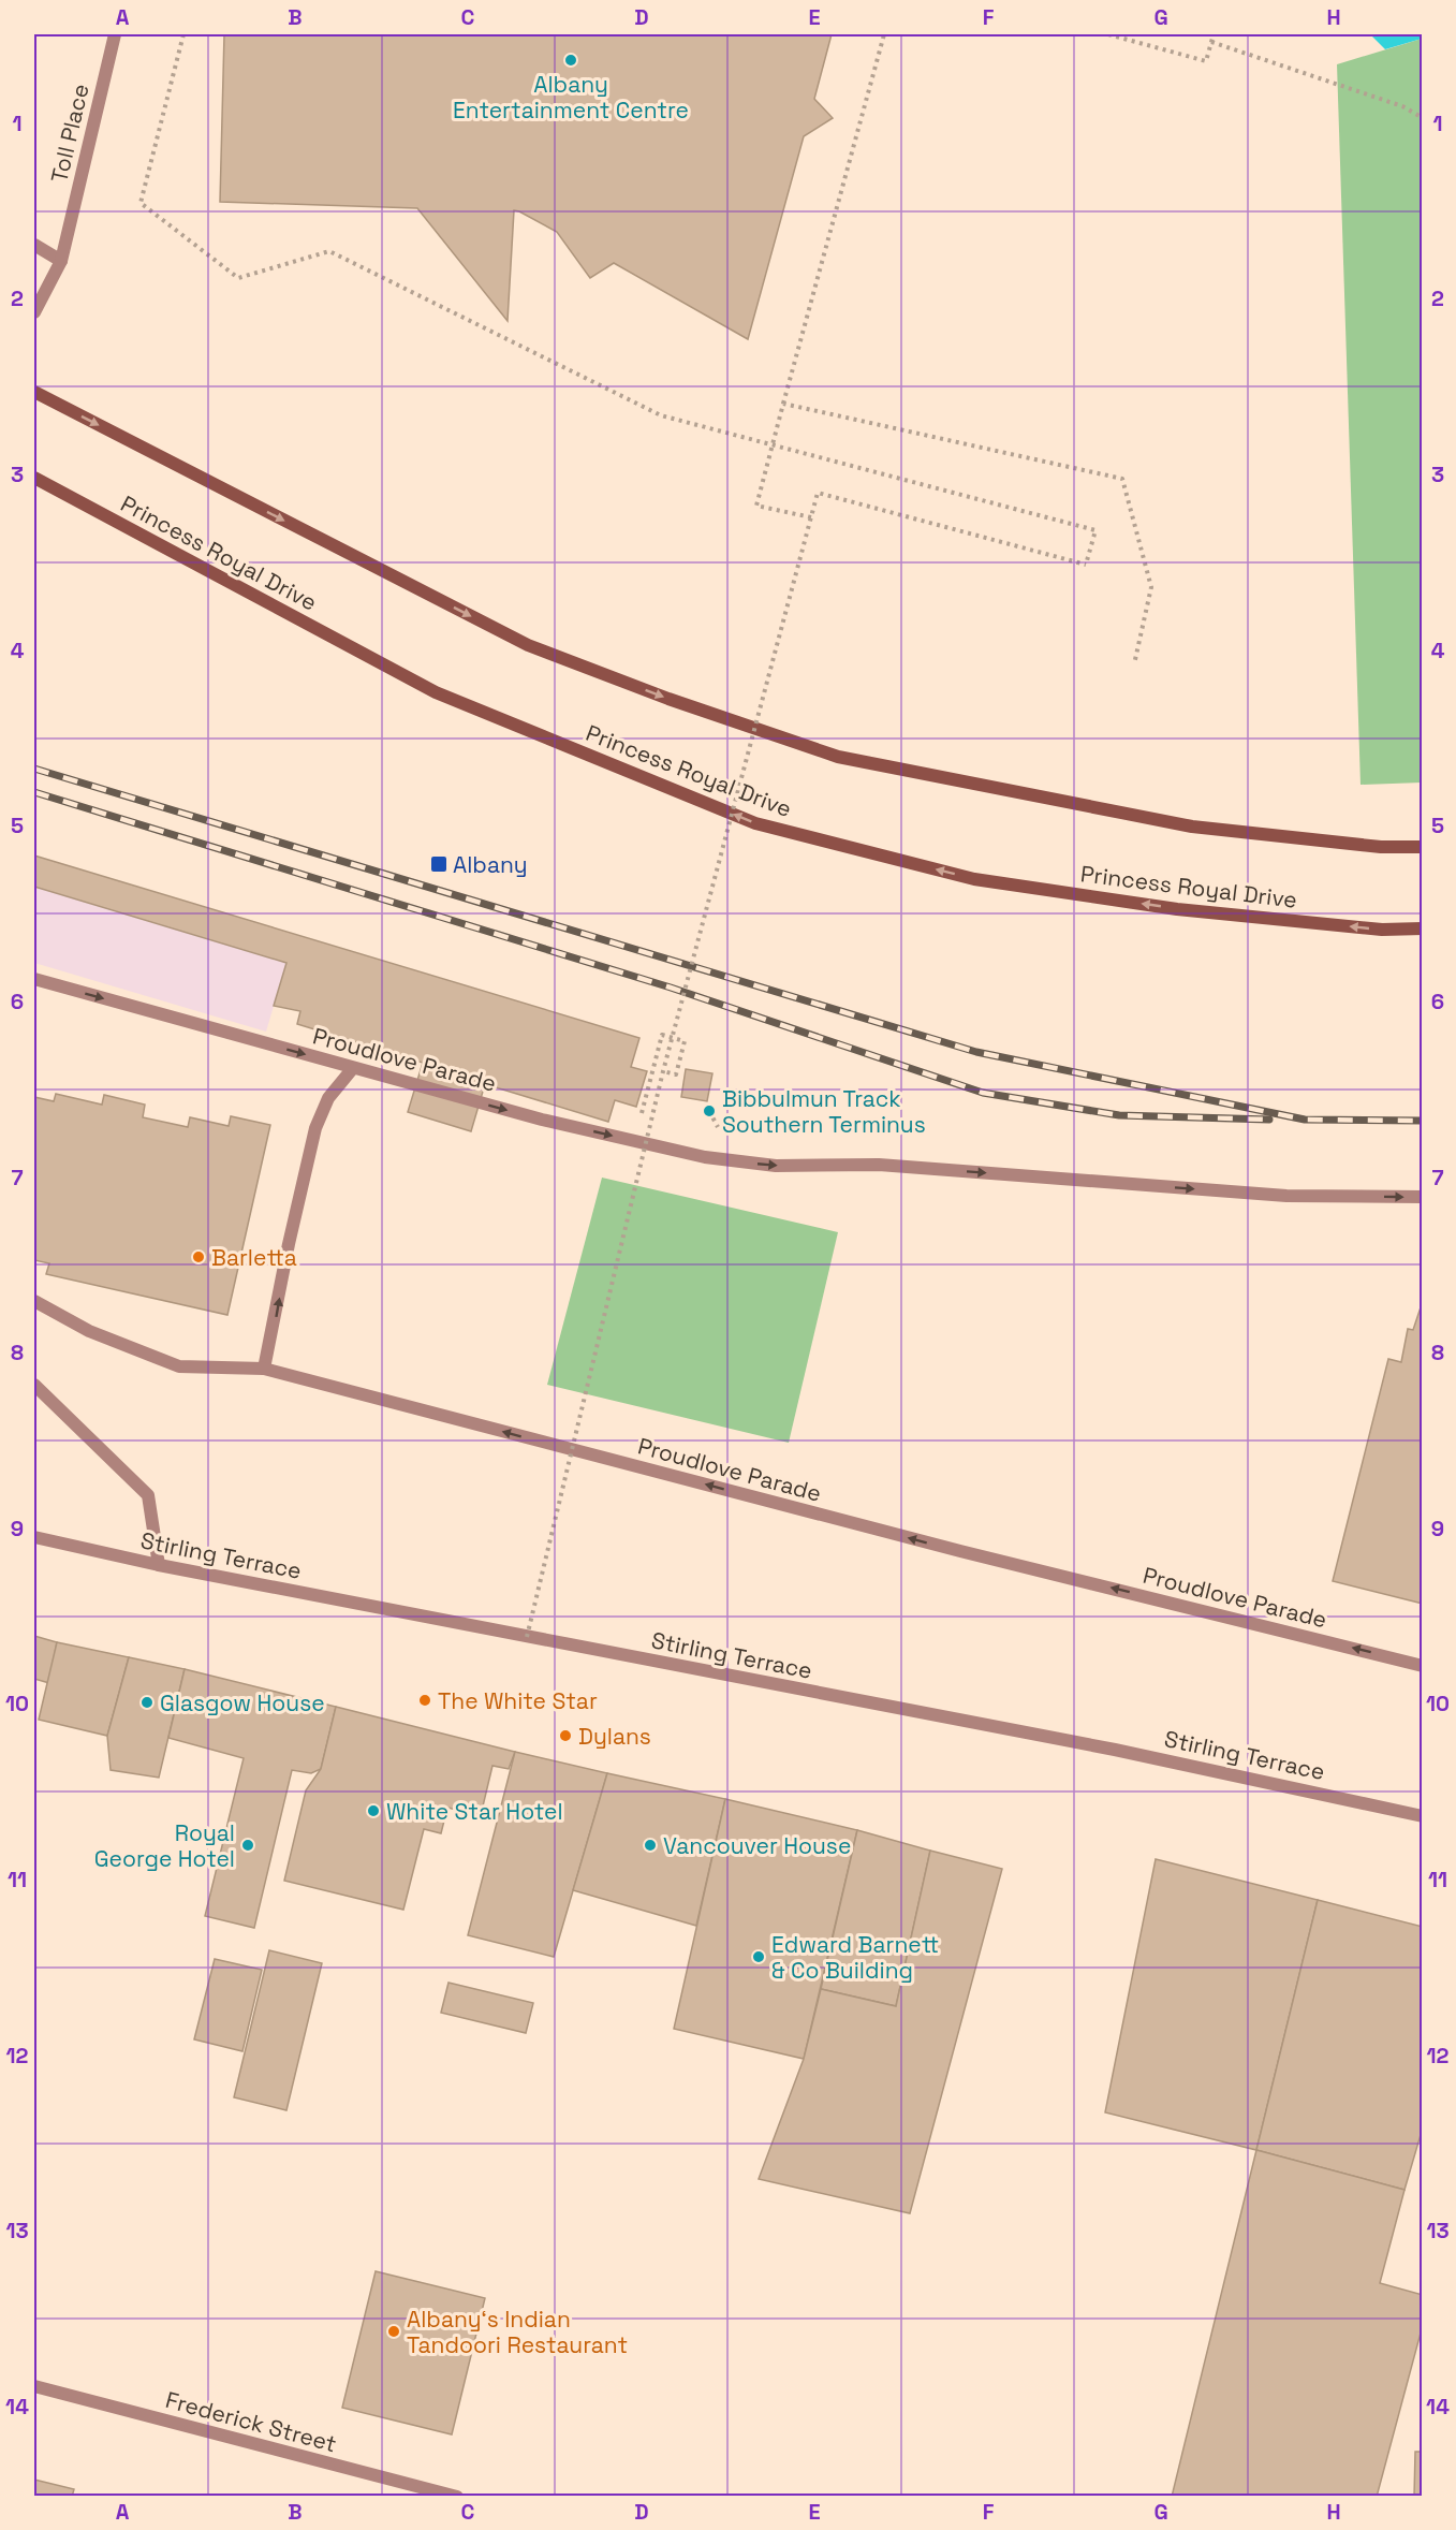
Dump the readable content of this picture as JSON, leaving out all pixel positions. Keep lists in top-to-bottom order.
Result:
{
  "streets": {
    "main road": ["Princess Royal Drive"],
    "street": [
      "Toll Place",
      "Proudlove Parade",
      "Stirling Terrace",
      "Frederick Street"
    ]
  },
  "places": {
    "other": [
      "Albany Entertainment Centre",
      "Bibbulmun Track Southern Terminus",
      "Barletta",
      "The White Star",
      "Glasgow House",
      "Dylans",
      "White Star Hotel",
      "Royal George Hotel",
      "Vancouver House",
      "Edward Barnett & Co Building",
      "Albany‘s Indian Tandoori Restaurant"
    ],
    "transit": ["Albany"]
  },
  "grid": {
    "columns": [
      "A",
      "B",
      "C",
      "D",
      "E",
      "F",
      "G",
      "H"
    ],
    "rows": [
      "1",
      "2",
      "3",
      "4",
      "5",
      "6",
      "7",
      "8",
      "9",
      "10",
      "11",
      "12",
      "13",
      "14"
    ]
  }
}
